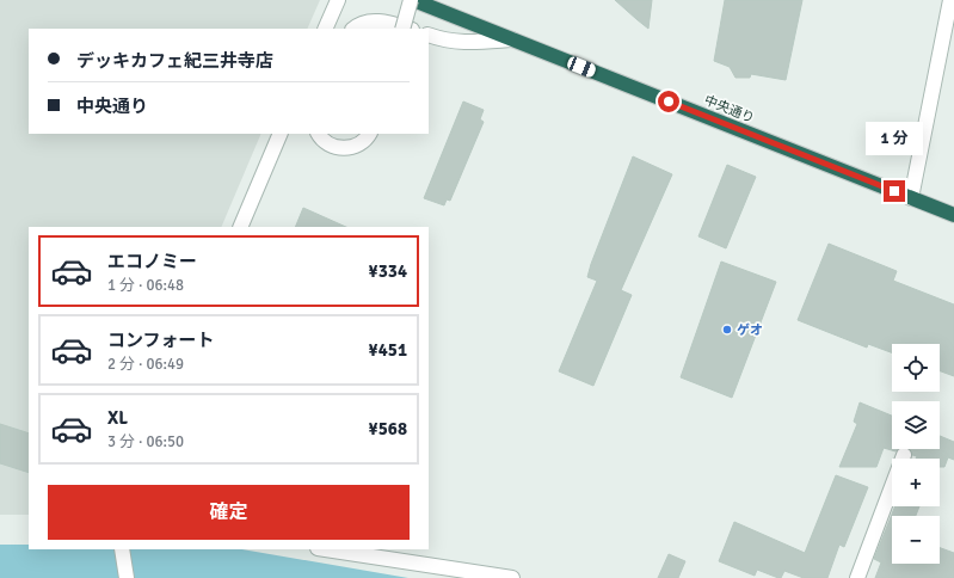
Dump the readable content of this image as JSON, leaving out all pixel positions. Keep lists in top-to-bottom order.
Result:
{
  "streets": {
    "highway": ["中央通り"]
  },
  "places": ["ゲオ"],
  "page": {
    "banner": ["デッキカフェ紀三井寺店", "中央通り"],
    "bubble": "1 分",
    "list": [
      {
        "name": "エコノミー",
        "note": "1 分 · 06:48",
        "value": "¥334"
      },
      {
        "name": "コンフォート",
        "note": "2 分 · 06:49",
        "value": "¥451"
      },
      {
        "name": "XL",
        "note": "3 分 · 06:50",
        "value": "¥568"
      }
    ],
    "map_buttons": ["+", "−"],
    "buttons": "確定"
  }
}
